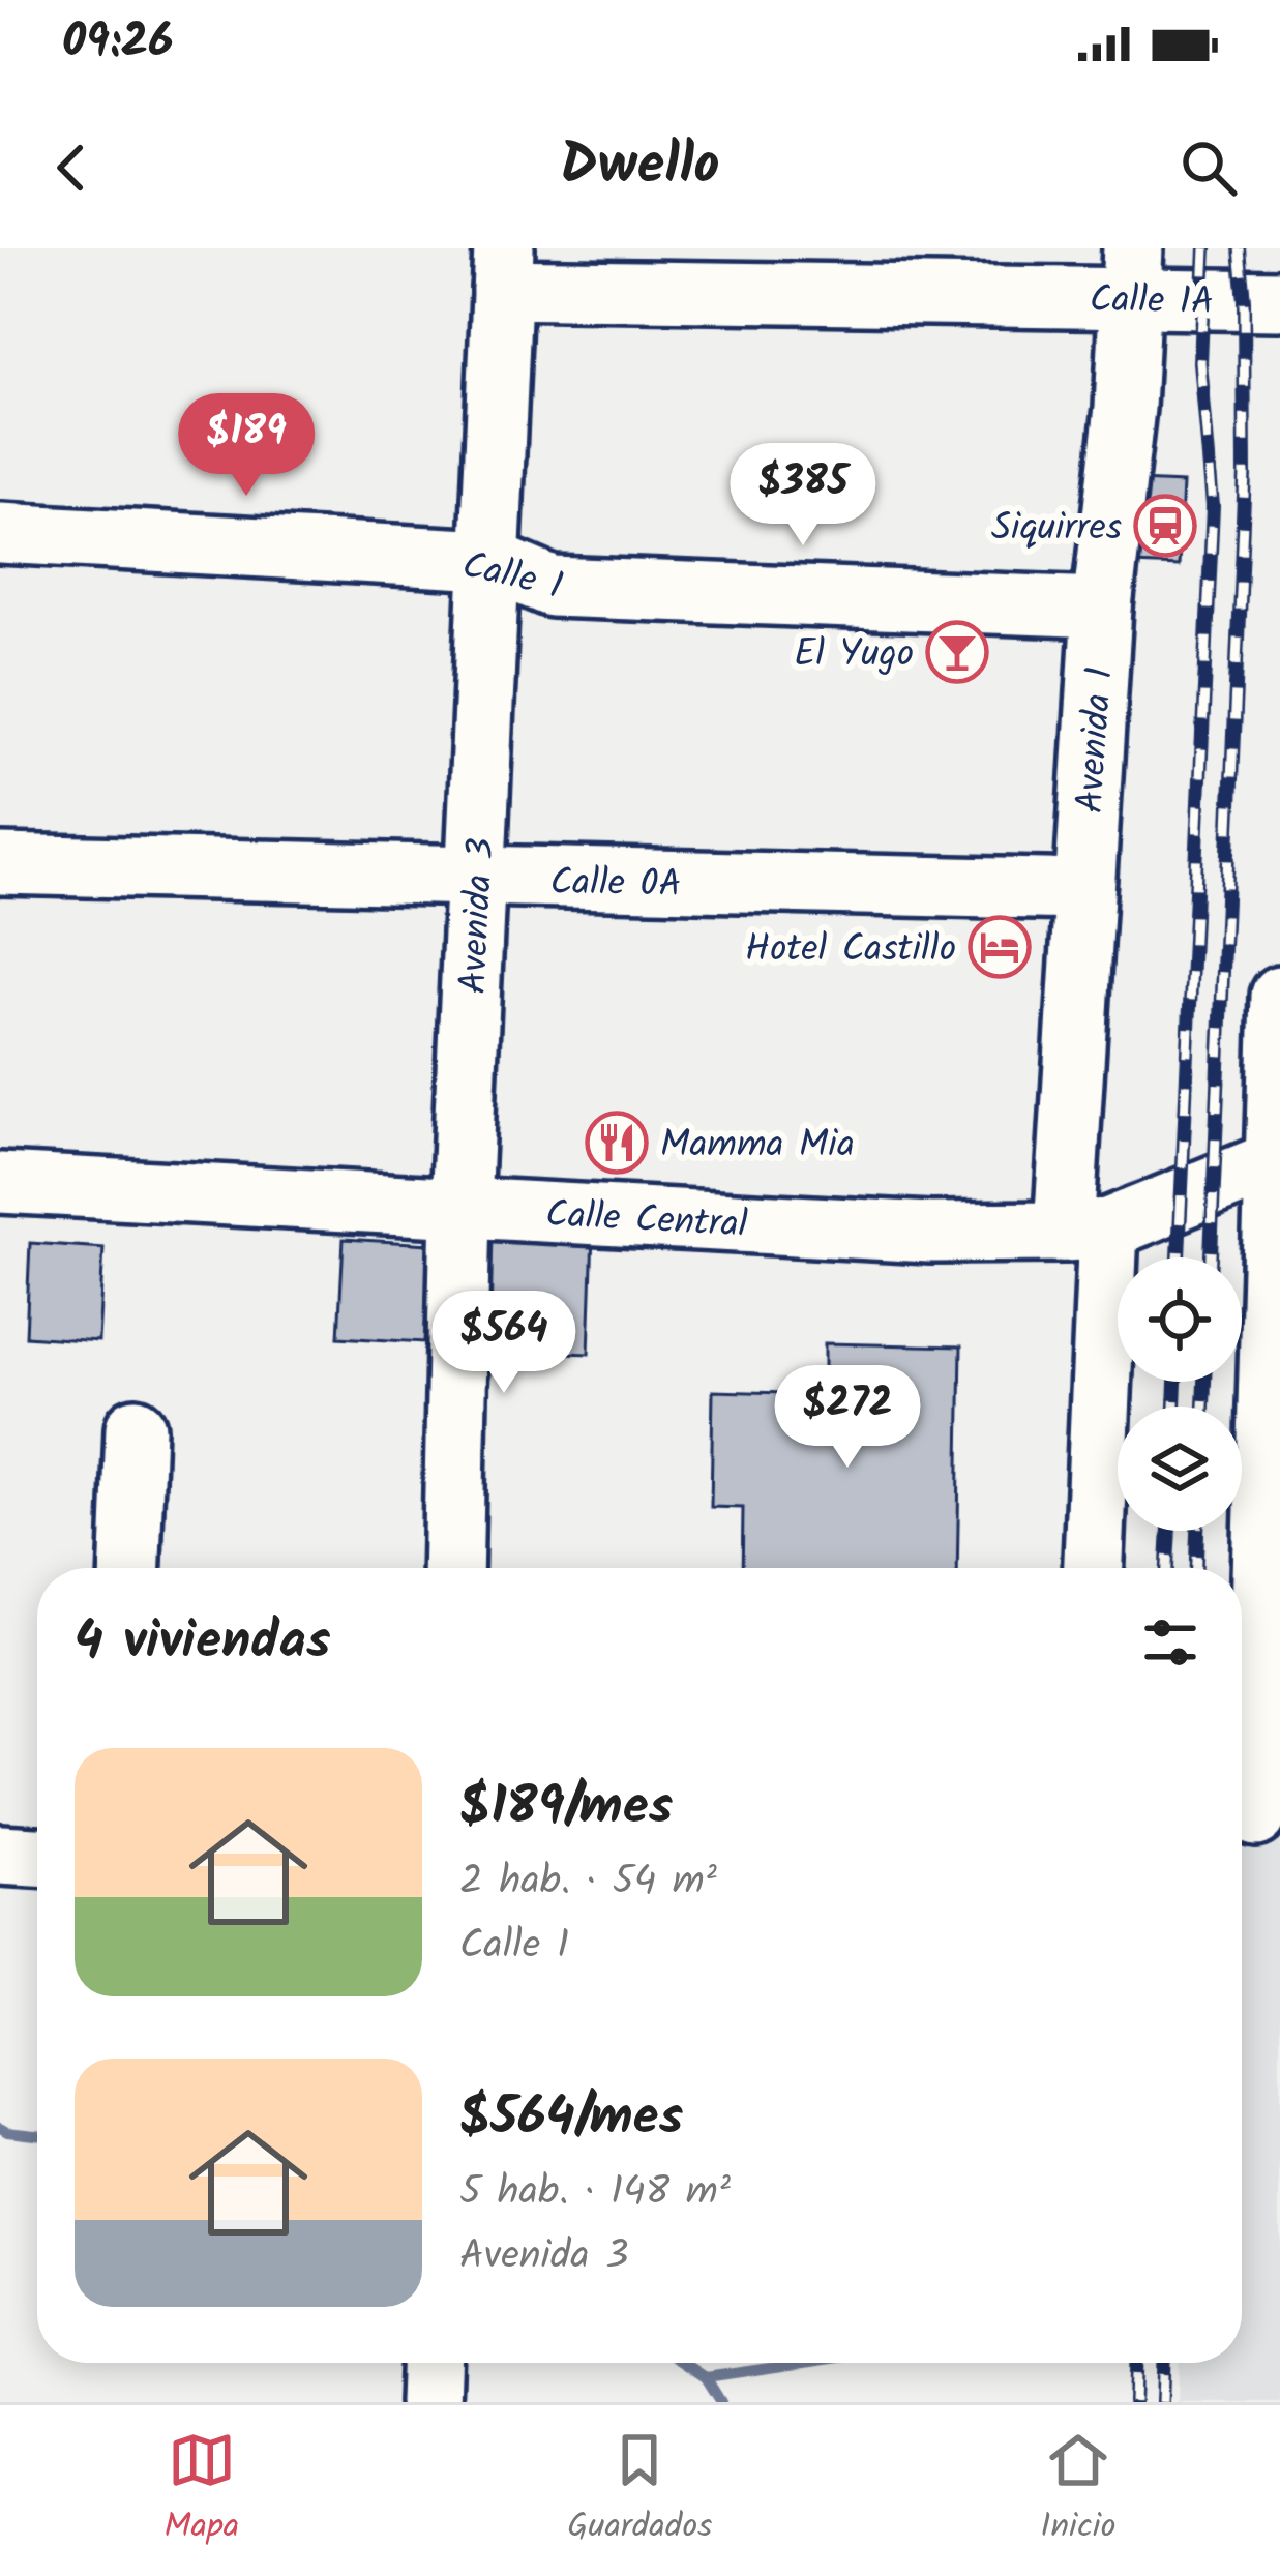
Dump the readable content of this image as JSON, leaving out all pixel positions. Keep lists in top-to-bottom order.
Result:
{
  "streets": {
    "street": [
      "Calle 1A",
      "Calle 1",
      "Avenida 1",
      "Calle 0A",
      "Avenida 3",
      "Calle Central"
    ]
  },
  "crossings": [
    ["Calle 1A", "Avenida 1"],
    ["Calle 1A", "Avenida 3"],
    ["Calle 1", "Avenida 1"],
    ["Calle 1", "Avenida 3"],
    ["Avenida 1", "Calle 0A"],
    ["Avenida 1", "Calle Central"],
    ["Calle 0A", "Avenida 3"],
    ["Avenida 3", "Calle Central"]
  ],
  "places": {
    "station": ["Siquirres"],
    "bar": ["El Yugo"],
    "hotel": ["Hotel Castillo"],
    "restaurant": ["Mamma Mia"]
  },
  "page": {
    "status": "09:26",
    "header": "Dwello",
    "price": [
      "$189",
      "$385",
      "$564",
      "$272"
    ],
    "heading": "4 viviendas",
    "list": [
      {
        "name": "$189/mes",
        "note": "2 hab. · 54 m² · Calle 1"
      },
      {
        "name": "$564/mes",
        "note": "5 hab. · 148 m² · Avenida 3"
      }
    ],
    "tabs": ["Mapa", "Guardados", "Inicio"]
  }
}
